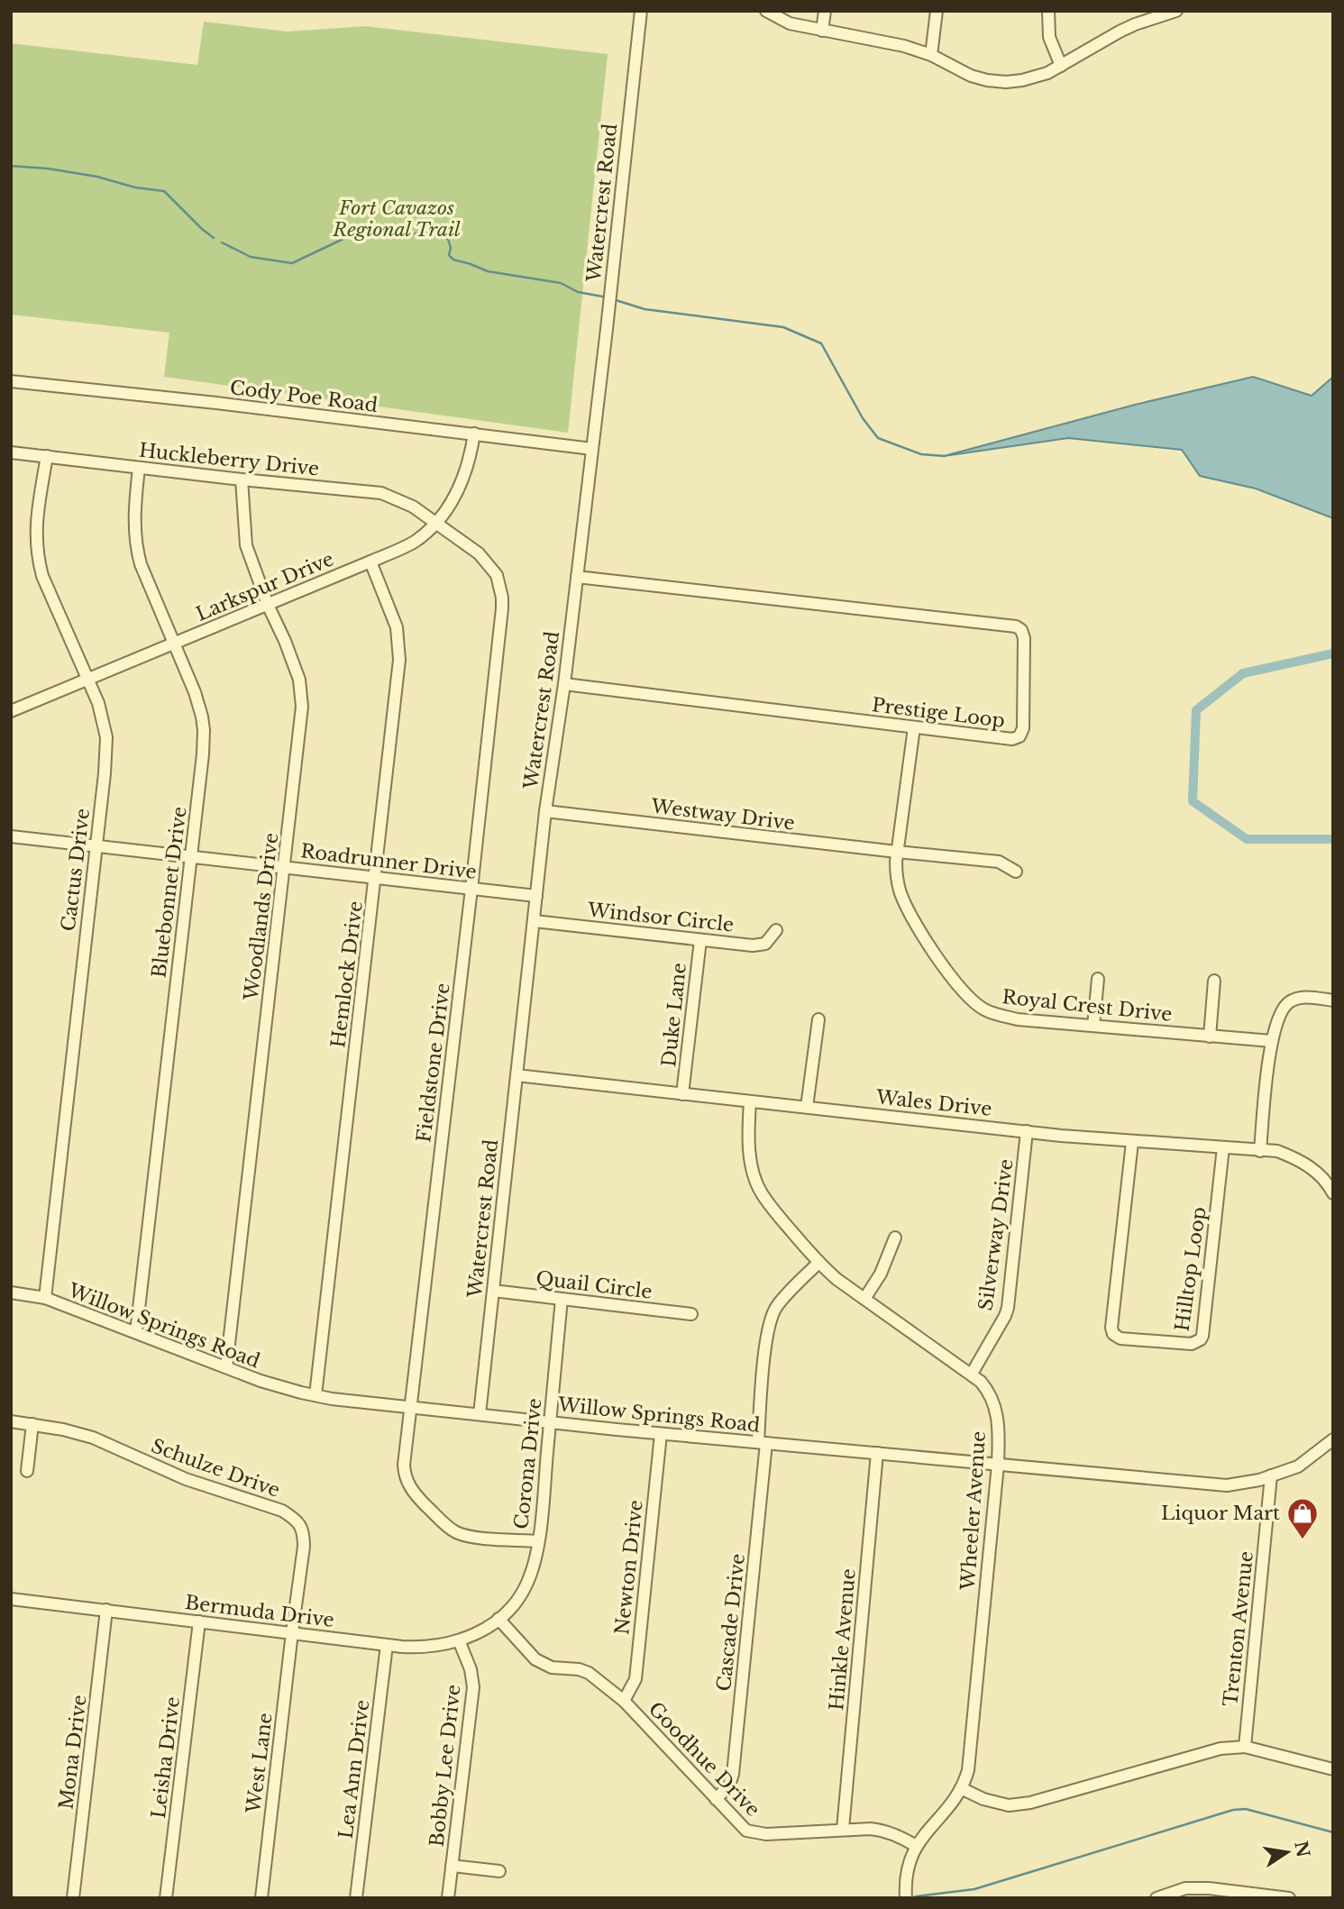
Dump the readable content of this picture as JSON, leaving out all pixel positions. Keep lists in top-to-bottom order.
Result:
{
  "streets": {
    "street": [
      "Watercrest Road",
      "Cody Poe Road",
      "Huckleberry Drive",
      "Larkspur Drive",
      "Prestige Loop",
      "Westway Drive",
      "Roadrunner Drive",
      "Cactus Drive",
      "Bluebonnet Drive",
      "Woodlands Drive",
      "Windsor Circle",
      "Hemlock Drive",
      "Royal Crest Drive",
      "Duke Lane",
      "Fieldstone Drive",
      "Wales Drive",
      "Silverway Drive",
      "Hilltop Loop",
      "Quail Circle",
      "Willow Springs Road",
      "Corona Drive",
      "Schulze Drive",
      "Wheeler Avenue",
      "Newton Drive",
      "Bermuda Drive",
      "Cascade Drive",
      "Trenton Avenue",
      "Hinkle Avenue",
      "Mona Drive",
      "Leisha Drive",
      "Goodhue Drive",
      "West Lane",
      "Bobby Lee Drive",
      "Lea Ann Drive"
    ]
  },
  "crossings": [
    ["Watercrest Road", "Cody Poe Road"],
    ["Watercrest Road", "Prestige Loop"],
    ["Watercrest Road", "Westway Drive"],
    ["Watercrest Road", "Roadrunner Drive"],
    ["Watercrest Road", "Windsor Circle"],
    ["Watercrest Road", "Wales Drive"],
    ["Watercrest Road", "Quail Circle"],
    ["Watercrest Road", "Willow Springs Road"],
    ["Cody Poe Road", "Larkspur Drive"],
    ["Huckleberry Drive", "Larkspur Drive"],
    ["Huckleberry Drive", "Cactus Drive"],
    ["Huckleberry Drive", "Bluebonnet Drive"],
    ["Huckleberry Drive", "Woodlands Drive"],
    ["Huckleberry Drive", "Fieldstone Drive"],
    ["Larkspur Drive", "Cactus Drive"],
    ["Larkspur Drive", "Bluebonnet Drive"],
    ["Larkspur Drive", "Woodlands Drive"],
    ["Larkspur Drive", "Hemlock Drive"],
    ["Larkspur Drive", "Fieldstone Drive"],
    ["Prestige Loop", "Royal Crest Drive"],
    ["Westway Drive", "Royal Crest Drive"],
    ["Roadrunner Drive", "Cactus Drive"],
    ["Roadrunner Drive", "Bluebonnet Drive"],
    ["Roadrunner Drive", "Woodlands Drive"],
    ["Roadrunner Drive", "Hemlock Drive"],
    ["Roadrunner Drive", "Fieldstone Drive"],
    ["Cactus Drive", "Willow Springs Road"],
    ["Bluebonnet Drive", "Willow Springs Road"],
    ["Woodlands Drive", "Willow Springs Road"],
    ["Windsor Circle", "Duke Lane"],
    ["Hemlock Drive", "Willow Springs Road"],
    ["Duke Lane", "Wales Drive"],
    ["Fieldstone Drive", "Willow Springs Road"],
    ["Fieldstone Drive", "Corona Drive"],
    ["Wales Drive", "Silverway Drive"],
    ["Wales Drive", "Hilltop Loop"],
    ["Wales Drive", "Wheeler Avenue"],
    ["Silverway Drive", "Wheeler Avenue"],
    ["Quail Circle", "Corona Drive"],
    ["Willow Springs Road", "Corona Drive"],
    ["Willow Springs Road", "Wheeler Avenue"],
    ["Willow Springs Road", "Newton Drive"],
    ["Willow Springs Road", "Cascade Drive"],
    ["Willow Springs Road", "Trenton Avenue"],
    ["Willow Springs Road", "Hinkle Avenue"],
    ["Corona Drive", "Bermuda Drive"],
    ["Corona Drive", "Goodhue Drive"],
    ["Schulze Drive", "Bermuda Drive"],
    ["Schulze Drive", "West Lane"],
    ["Wheeler Avenue", "Cascade Drive"],
    ["Wheeler Avenue", "Goodhue Drive"],
    ["Newton Drive", "Goodhue Drive"],
    ["Bermuda Drive", "Mona Drive"],
    ["Bermuda Drive", "Leisha Drive"],
    ["Bermuda Drive", "Goodhue Drive"],
    ["Bermuda Drive", "West Lane"],
    ["Bermuda Drive", "Bobby Lee Drive"],
    ["Bermuda Drive", "Lea Ann Drive"],
    ["Cascade Drive", "Goodhue Drive"],
    ["Hinkle Avenue", "Goodhue Drive"]
  ],
  "parks": ["Fort Cavazos Regional Trail"],
  "places": {
    "shop": ["Liquor Mart"]
  },
  "north": "right"
}
